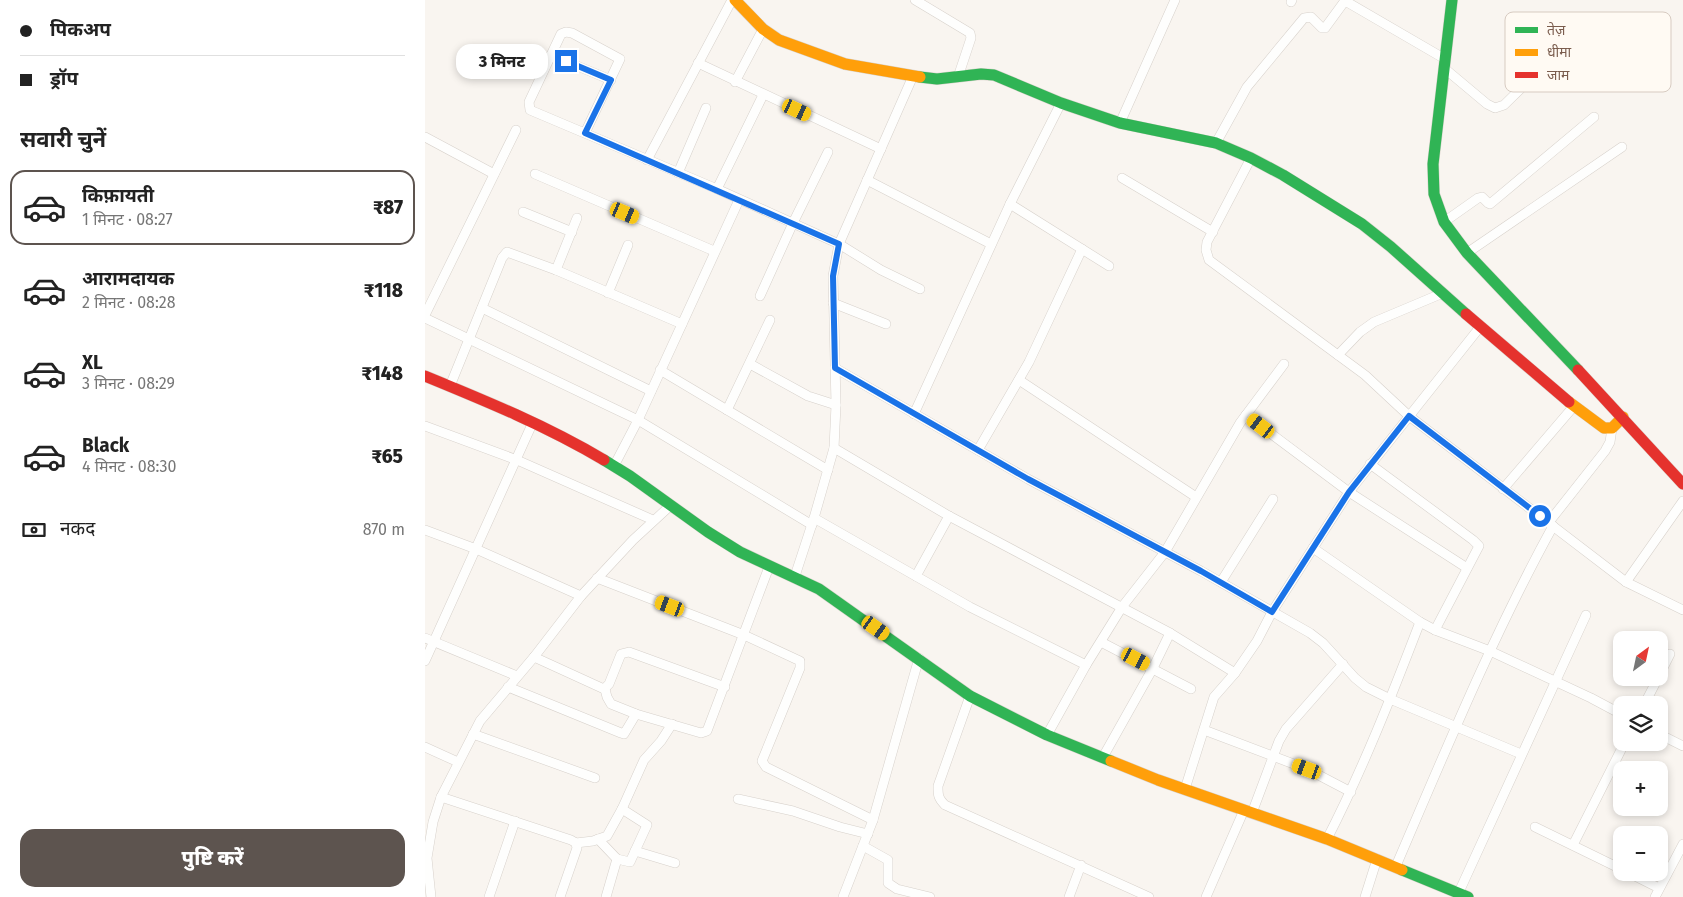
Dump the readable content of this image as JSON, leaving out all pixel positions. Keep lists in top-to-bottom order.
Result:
{
  "legend": ["तेज़", "धीमा", "जाम"],
  "north": "top right",
  "page": {
    "banner": ["पिकअप", "ड्रॉप"],
    "bubble": "3 मिनट",
    "heading": "सवारी चुनें",
    "list": [
      {
        "name": "किफ़ायती",
        "note": "1 मिनट · 08:27",
        "value": "₹87"
      },
      {
        "name": "आरामदायक",
        "note": "2 मिनट · 08:28",
        "value": "₹118"
      },
      {
        "name": "XL",
        "note": "3 मिनट · 08:29",
        "value": "₹148"
      },
      {
        "name": "Black",
        "note": "4 मिनट · 08:30",
        "value": "₹65"
      }
    ],
    "pay": ["नकद", "870 m"],
    "map_buttons": ["+", "−"],
    "buttons": "पुष्टि करें"
  }
}
